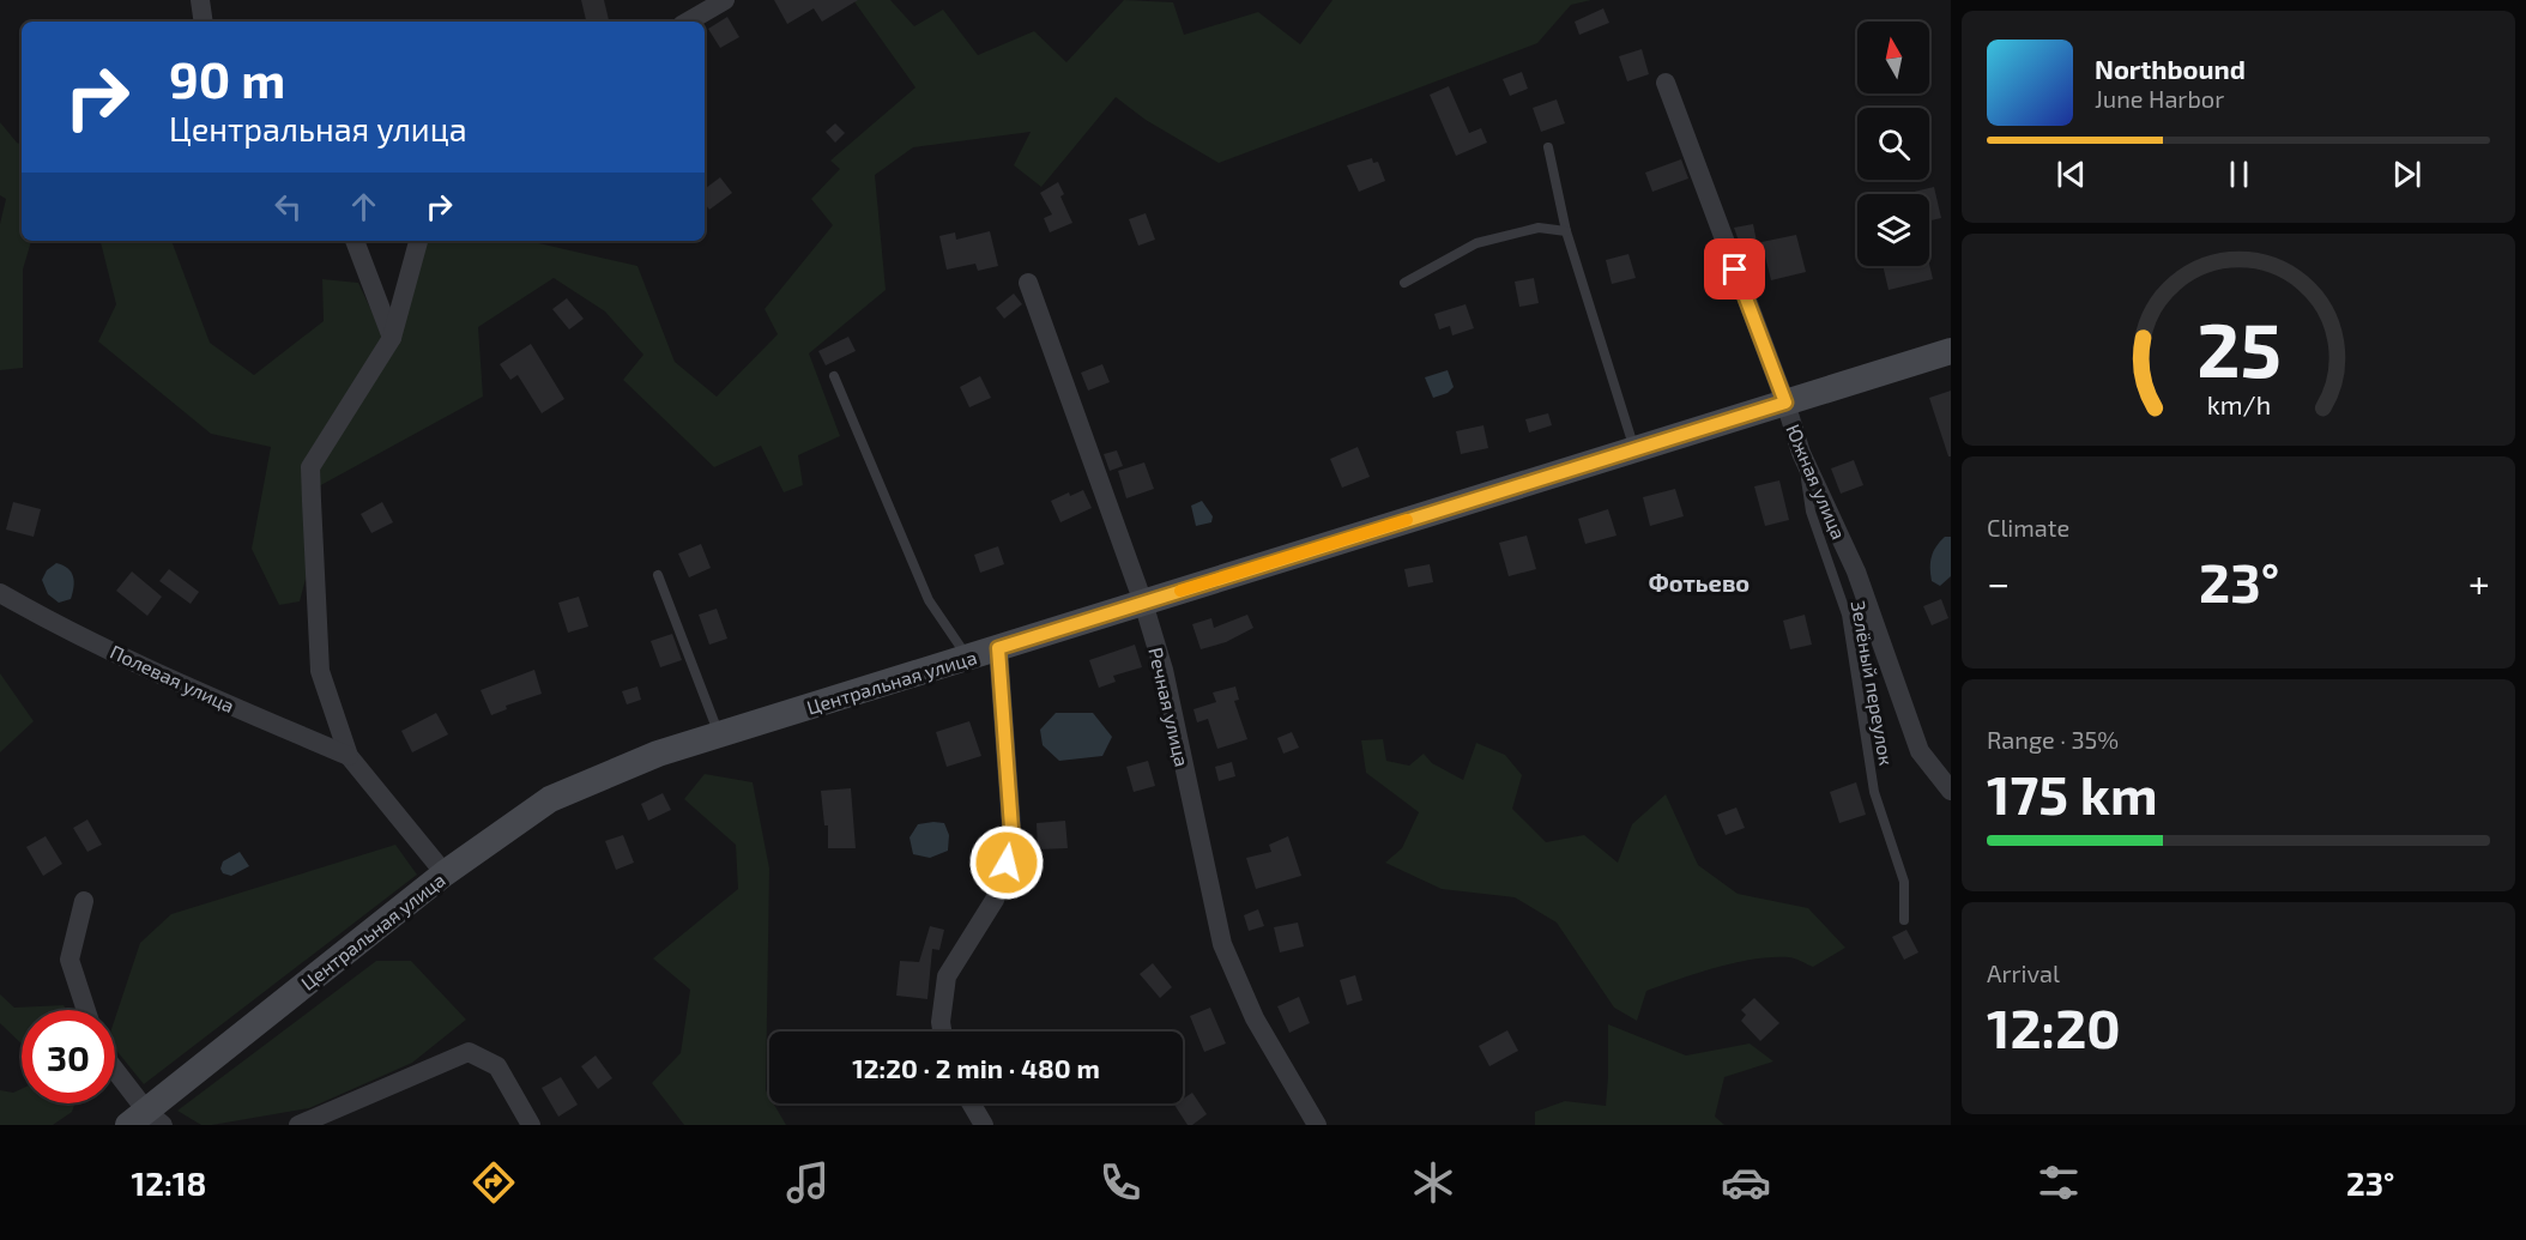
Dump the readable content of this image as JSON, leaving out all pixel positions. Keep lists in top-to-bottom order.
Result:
{
  "streets": {
    "main road": ["Центральная улица"],
    "street": ["Южная улица", "Полевая улица", "Речная улица"],
    "lane": ["Зелёный переулок"]
  },
  "crossings": [
    ["Южная улица", "Центральная улица"],
    ["Южная улица", "Зелёный переулок"],
    ["Центральная улица", "Речная улица"]
  ],
  "districts": ["Фотьево"],
  "north": "top",
  "page": {
    "turn": ["90 m", "Центральная улица"],
    "song": ["Northbound", "June Harbor"],
    "tile": [
      "Climate",
      ["Range · 35%", "175 km"],
      ["Arrival", "12:20"]
    ],
    "heat": ["−", "23°", "+"],
    "limit": "30",
    "trip": "12:20 · 2 min · 480 m",
    "tabs": ["12:18", "23°"],
    "gauge": ["25", "km/h"]
  }
}
